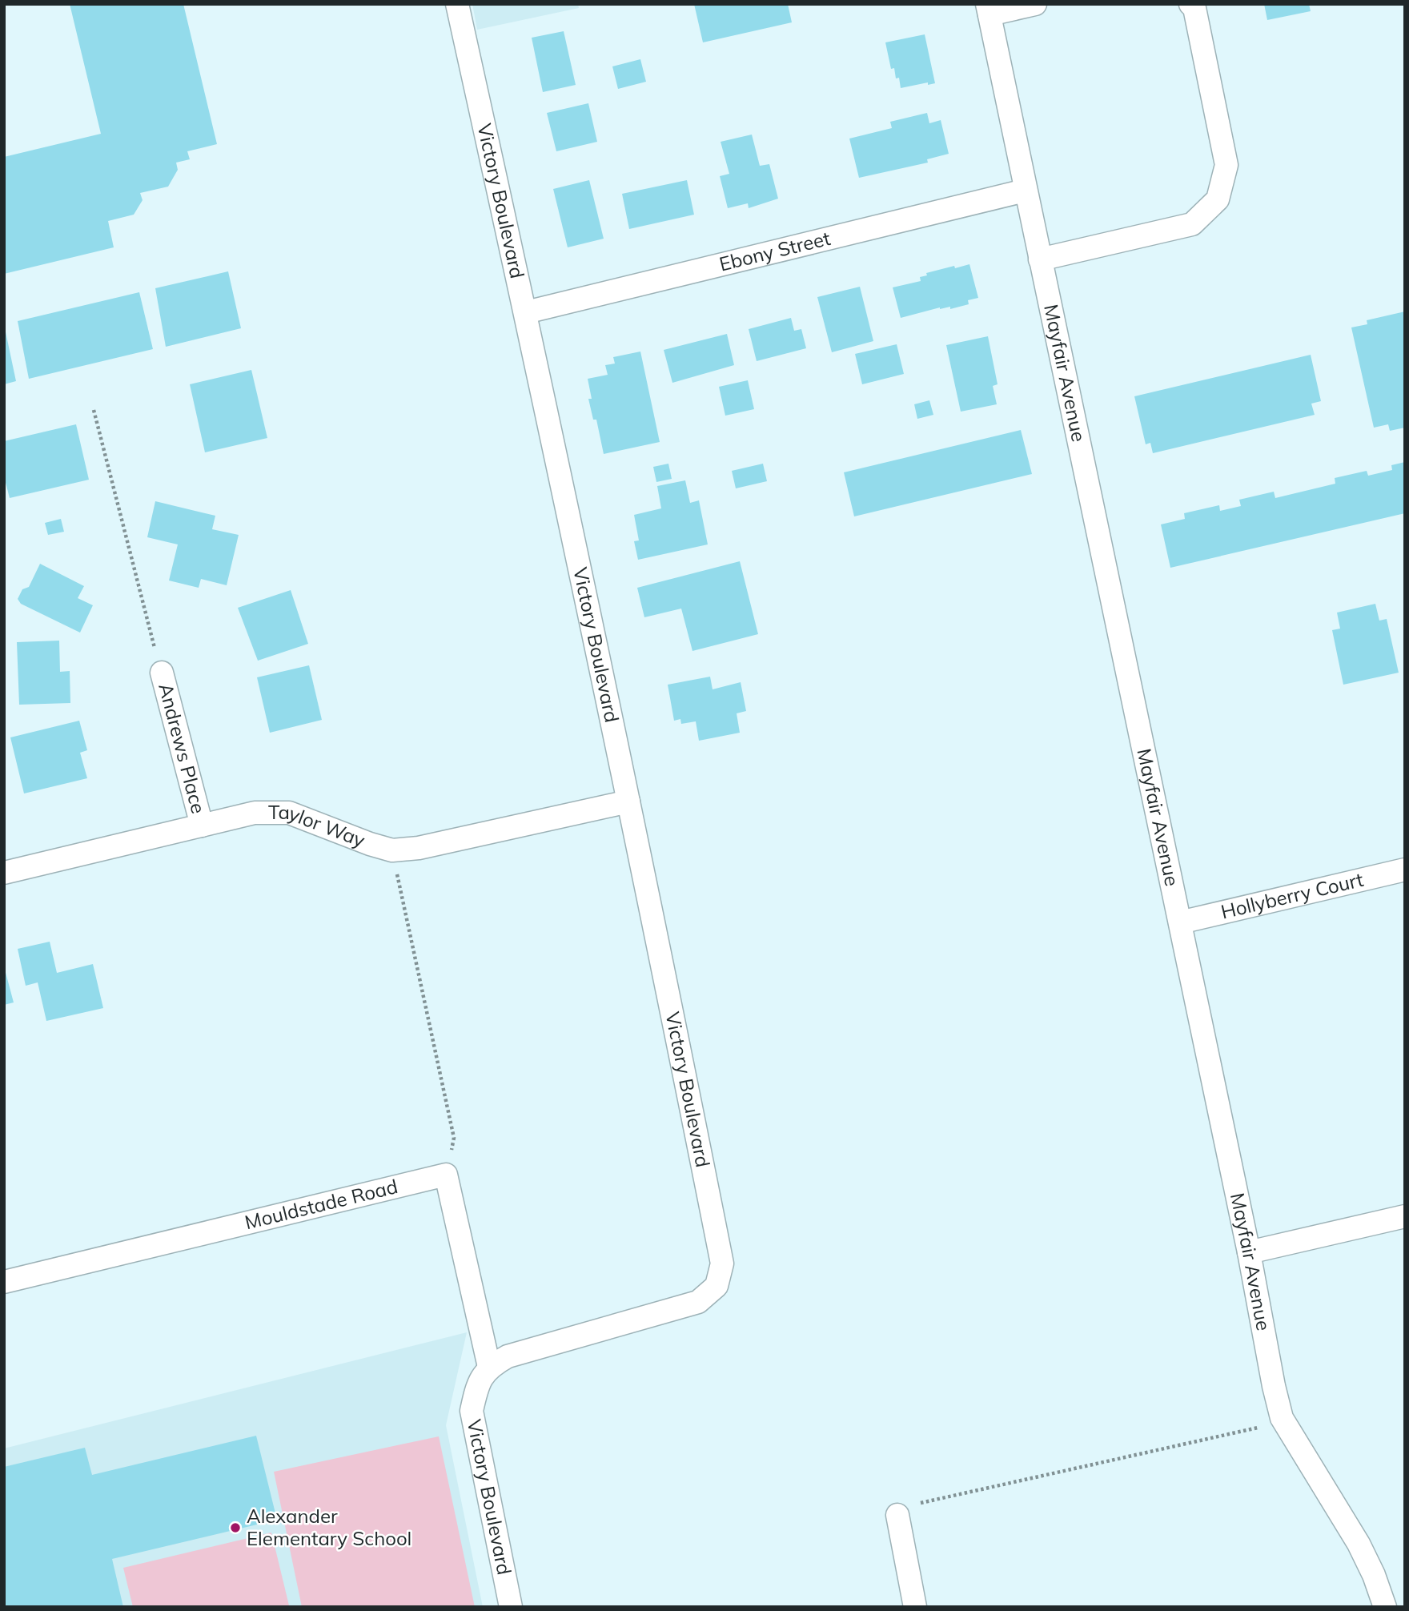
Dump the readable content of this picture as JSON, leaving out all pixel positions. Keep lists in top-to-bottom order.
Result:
{
  "streets": {
    "street": [
      "Victory Boulevard",
      "Ebony Street",
      "Mayfair Avenue",
      "Andrews Place",
      "Taylor Way",
      "Hollyberry Court",
      "Mouldstade Road"
    ]
  },
  "crossings": [
    ["Victory Boulevard", "Ebony Street"],
    ["Victory Boulevard", "Taylor Way"],
    ["Ebony Street", "Mayfair Avenue"],
    ["Mayfair Avenue", "Hollyberry Court"],
    ["Andrews Place", "Taylor Way"]
  ],
  "places": ["Alexander Elementary School"]
}
